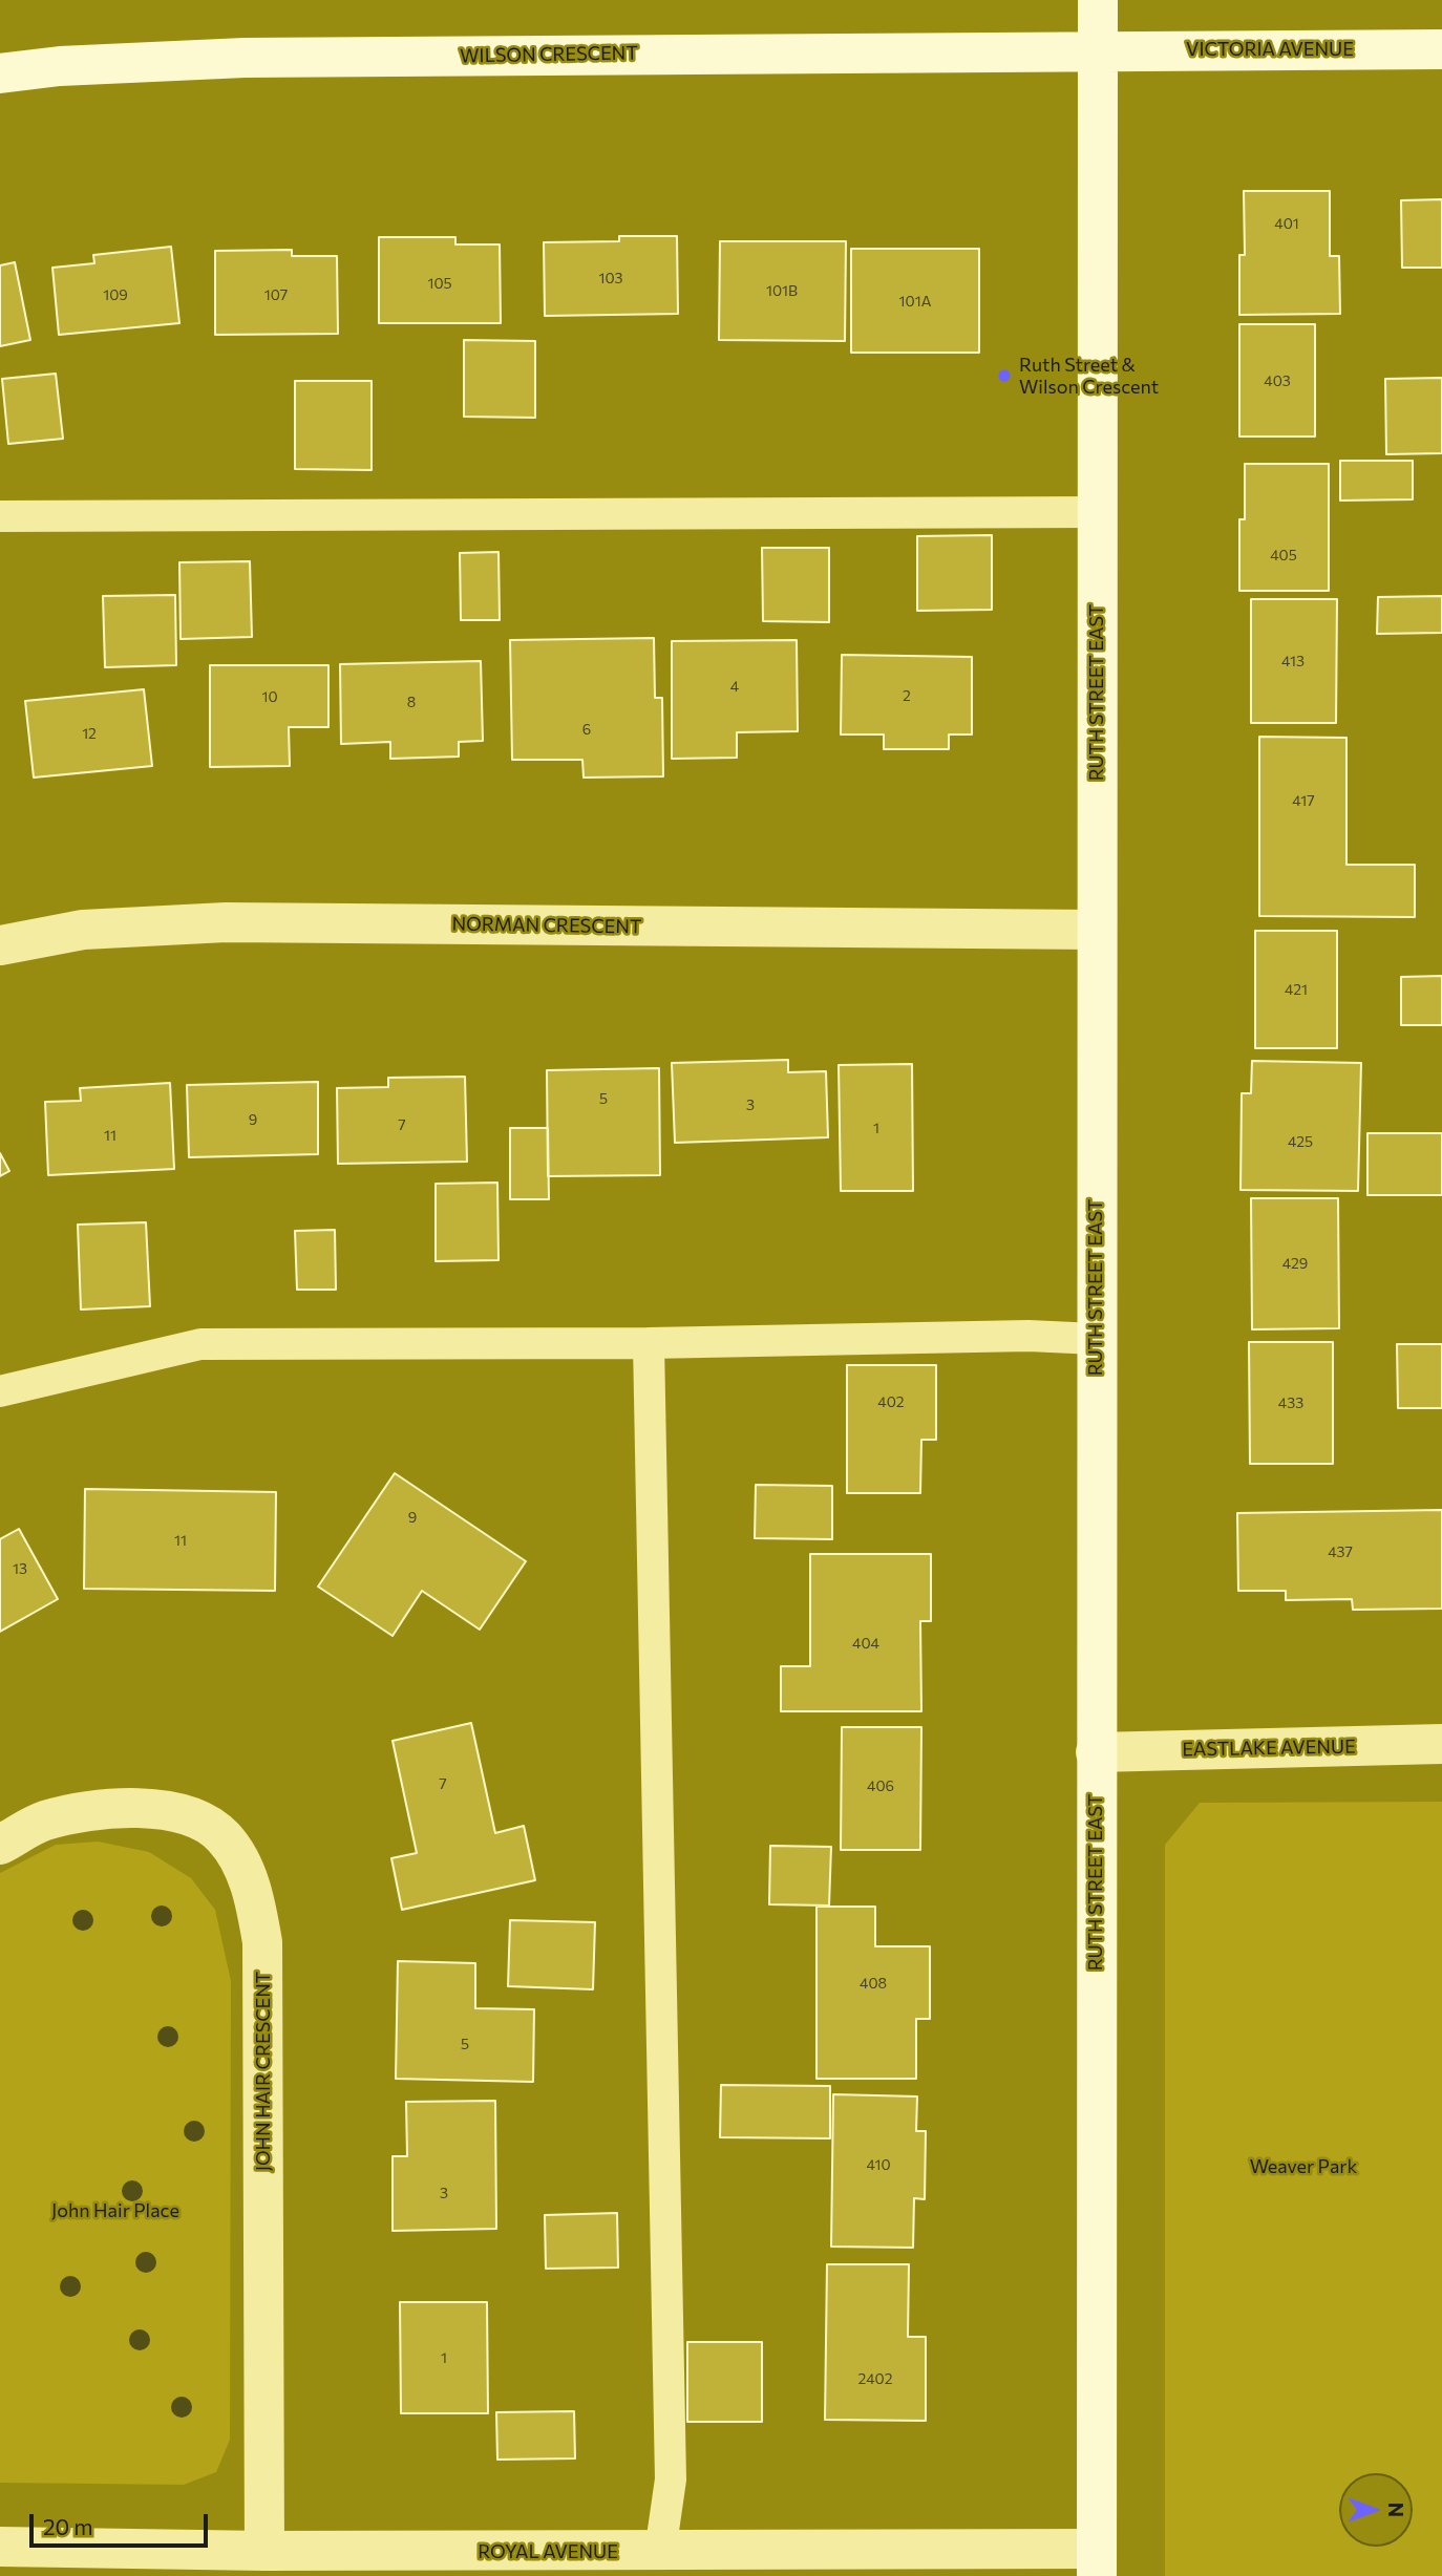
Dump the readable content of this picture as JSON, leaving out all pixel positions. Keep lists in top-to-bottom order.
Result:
{
  "streets": {
    "street": [
      "VICTORIA AVENUE",
      "WILSON CRESCENT",
      "RUTH STREET EAST",
      "NORMAN CRESCENT",
      "EASTLAKE AVENUE",
      "JOHN HAIR CRESCENT",
      "ROYAL AVENUE"
    ]
  },
  "crossings": [
    ["VICTORIA AVENUE", "WILSON CRESCENT"],
    ["VICTORIA AVENUE", "RUTH STREET EAST"],
    ["WILSON CRESCENT", "RUTH STREET EAST"],
    ["RUTH STREET EAST", "NORMAN CRESCENT"],
    ["RUTH STREET EAST", "EASTLAKE AVENUE"],
    ["RUTH STREET EAST", "ROYAL AVENUE"],
    ["JOHN HAIR CRESCENT", "ROYAL AVENUE"]
  ],
  "parks": ["Weaver Park", "John Hair Place"],
  "places": ["Ruth Street & Wilson Crescent"],
  "house_numbers": [
    "401",
    "103",
    "105",
    "101B",
    "109",
    "107",
    "101A",
    "403",
    "405",
    "413",
    "4",
    "2",
    "10",
    "8",
    "6",
    "12",
    "417",
    "421",
    "5",
    "3",
    "9",
    "7",
    "1",
    "11",
    "425",
    "429",
    "402",
    "433",
    "9",
    "11",
    "437",
    "13",
    "404",
    "7",
    "406",
    "408",
    "5",
    "410",
    "3",
    "1",
    "2402"
  ],
  "scale_bar": "20 m",
  "north": "right"
}
